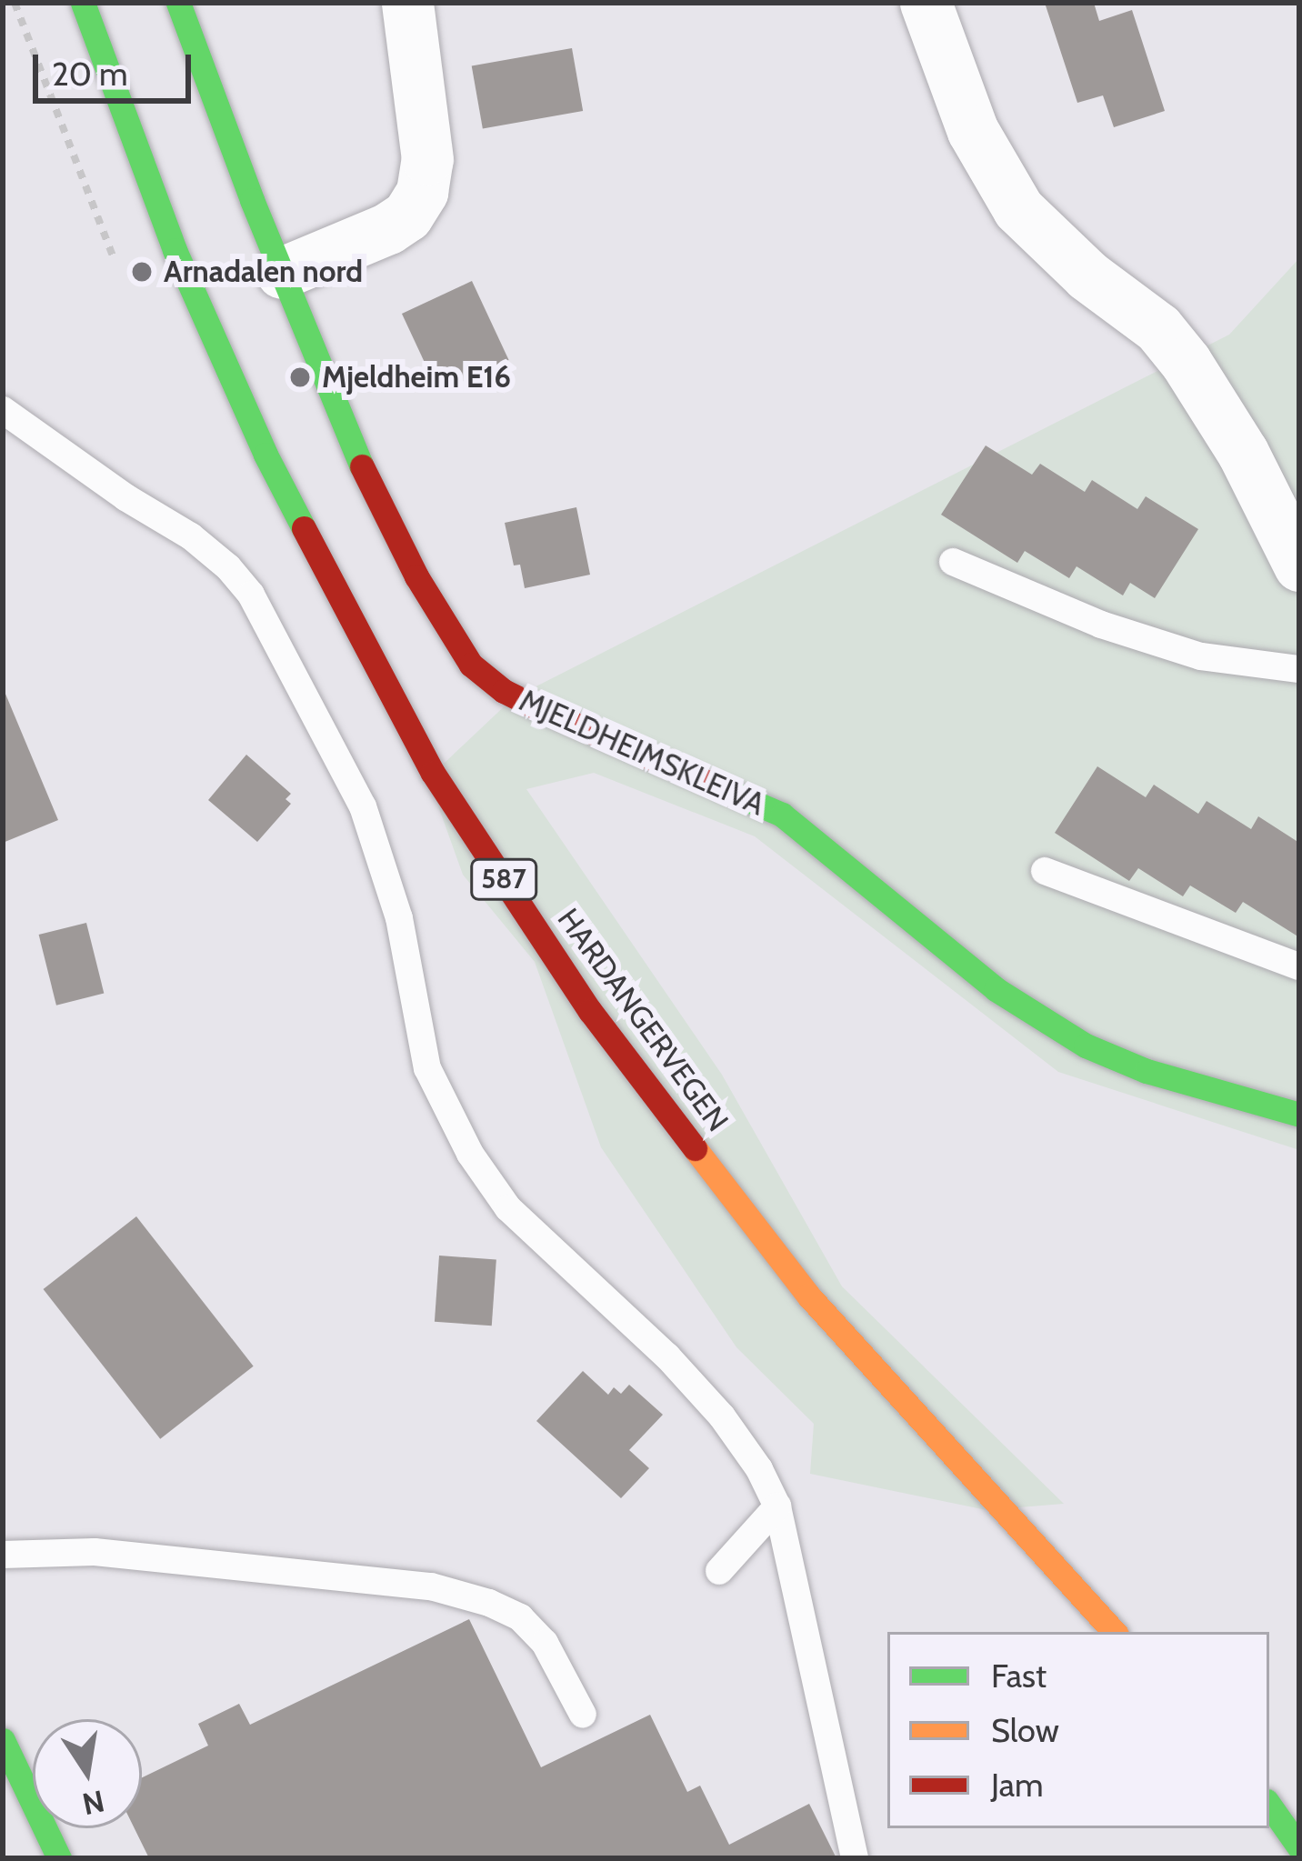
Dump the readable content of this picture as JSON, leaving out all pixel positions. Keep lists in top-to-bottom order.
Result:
{
  "streets": {
    "main road": ["MJELDHEIMSKLEIVA", "587", "HARDANGERVEGEN"]
  },
  "places": ["Arnadalen nord", "Mjeldheim E16"],
  "legend": ["Fast", "Slow", "Jam"],
  "scale_bar": "20 m",
  "north": "bottom"
}
